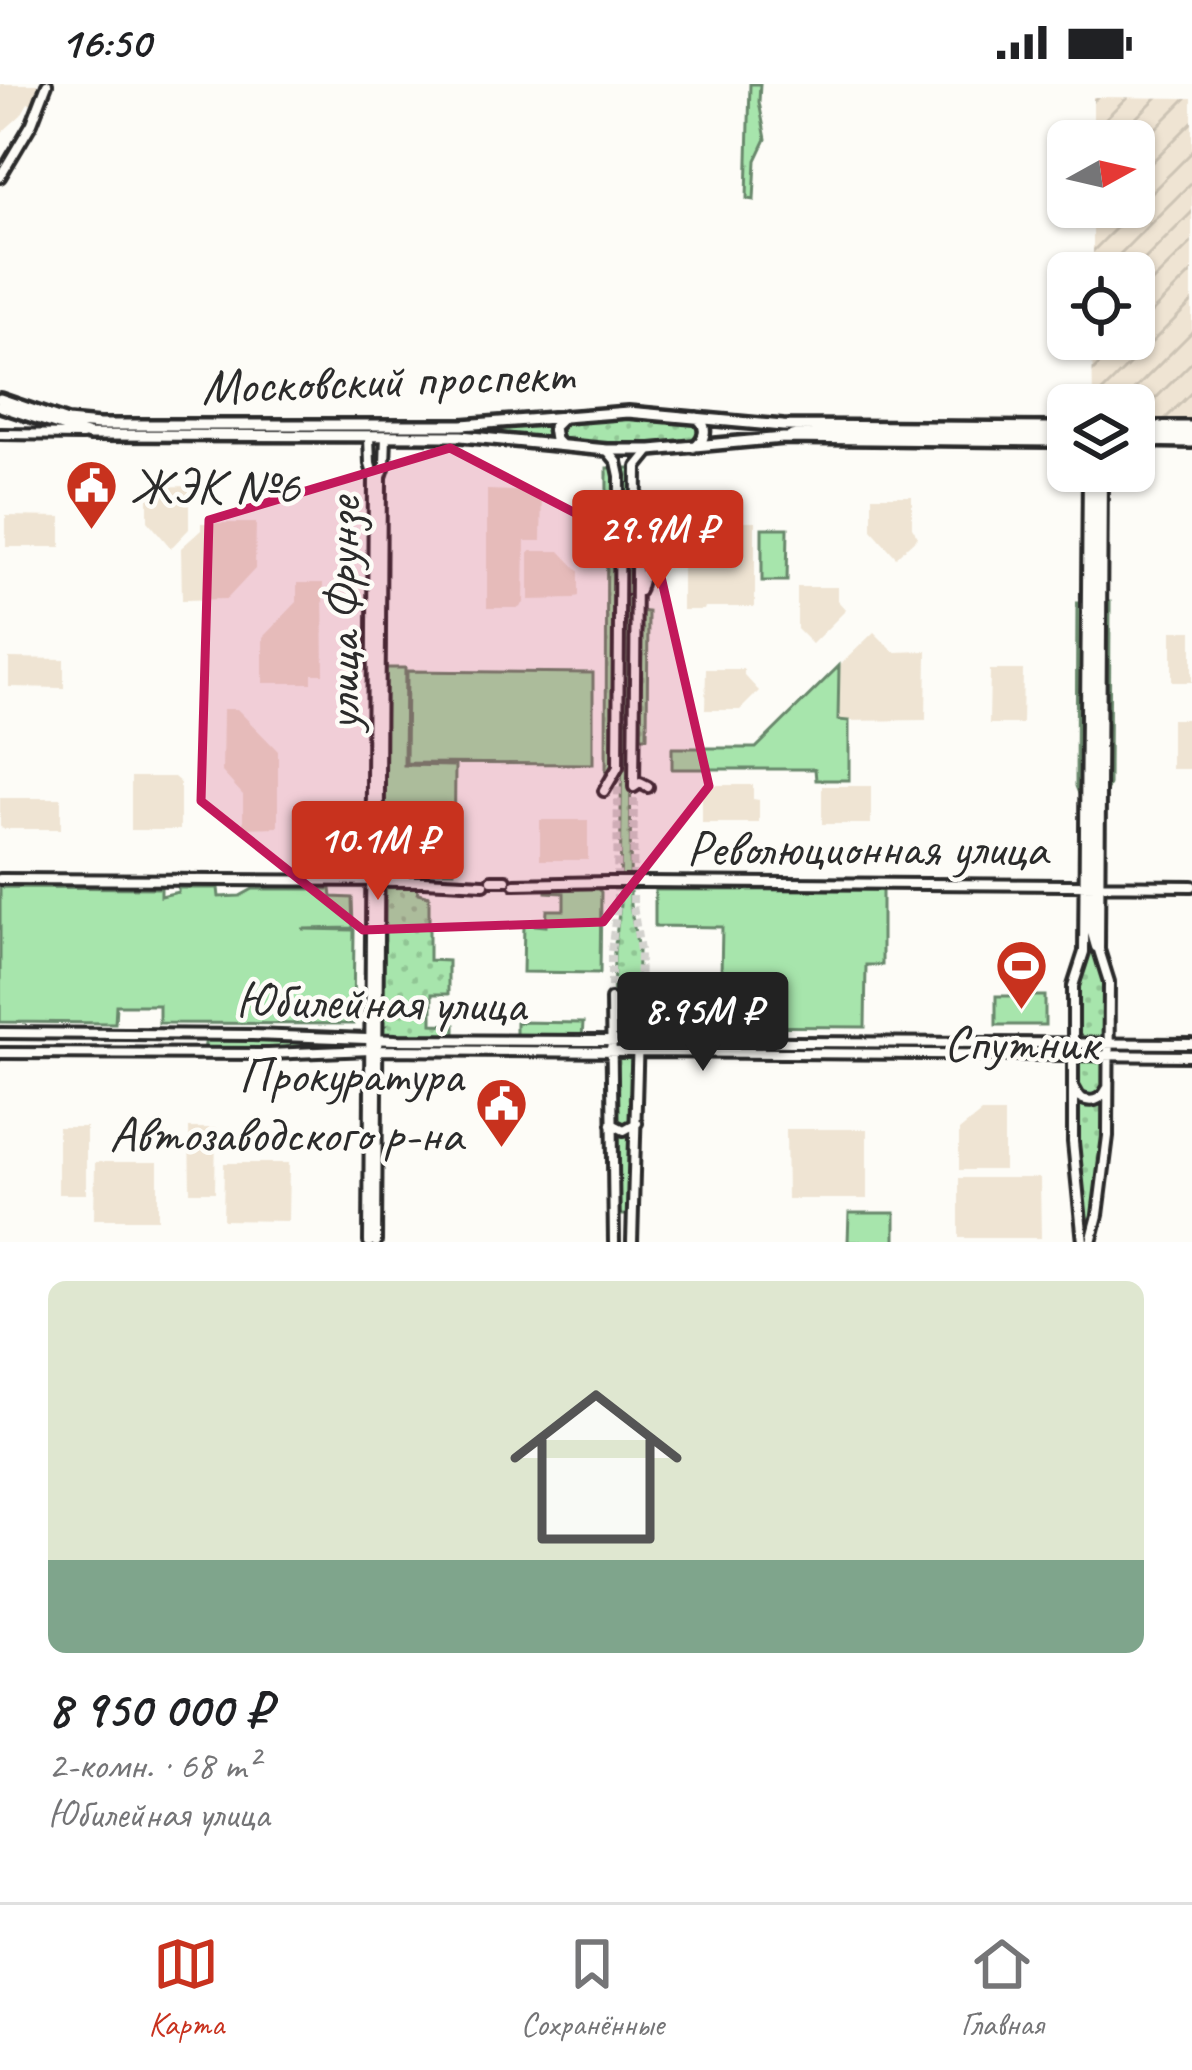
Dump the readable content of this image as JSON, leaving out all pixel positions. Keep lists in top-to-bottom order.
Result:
{
  "streets": {
    "main road": [
      "Московский проспект",
      "улица Фрунзе",
      "Революционная улица",
      "Юбилейная улица"
    ]
  },
  "crossings": [
    ["Московский проспект", "улица Фрунзе"],
    ["улица Фрунзе", "Революционная улица"],
    ["улица Фрунзе", "Юбилейная улица"]
  ],
  "places": {
    "public building": ["ЖЭК №6", "Прокуратура Автозаводского р-на"],
    "sports": ["Спутник"]
  },
  "north": "right",
  "page": {
    "status": "16:50",
    "price": ["29.9M ₽", "10.1M ₽", "8.95M ₽"],
    "list": [
      {
        "name": "8 950 000 ₽",
        "note": "2-комн. · 68 m² · Юбилейная улица"
      }
    ],
    "tabs": ["Карта", "Сохранённые", "Главная"]
  }
}
